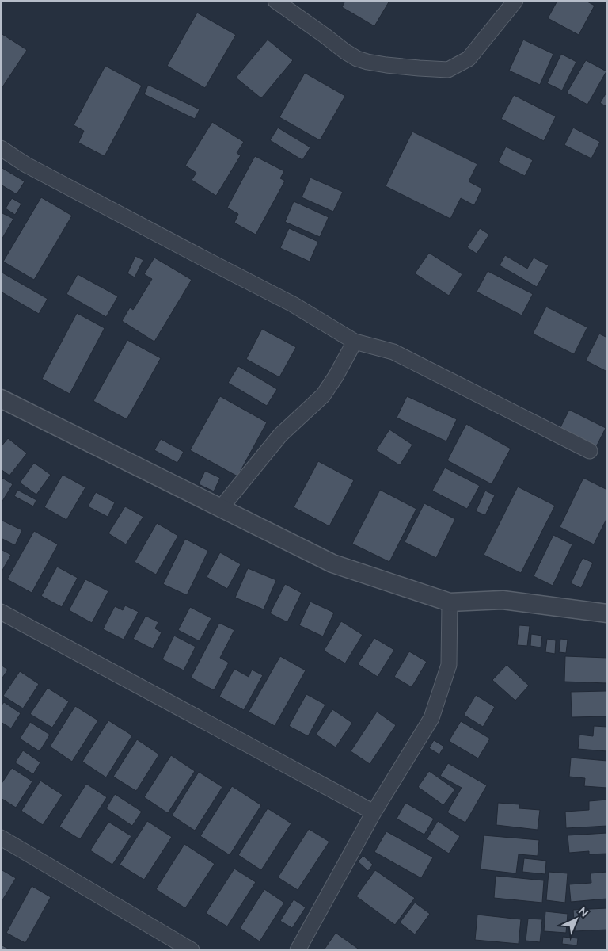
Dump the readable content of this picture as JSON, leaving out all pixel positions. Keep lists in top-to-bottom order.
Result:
{
  "north": "top right"
}
